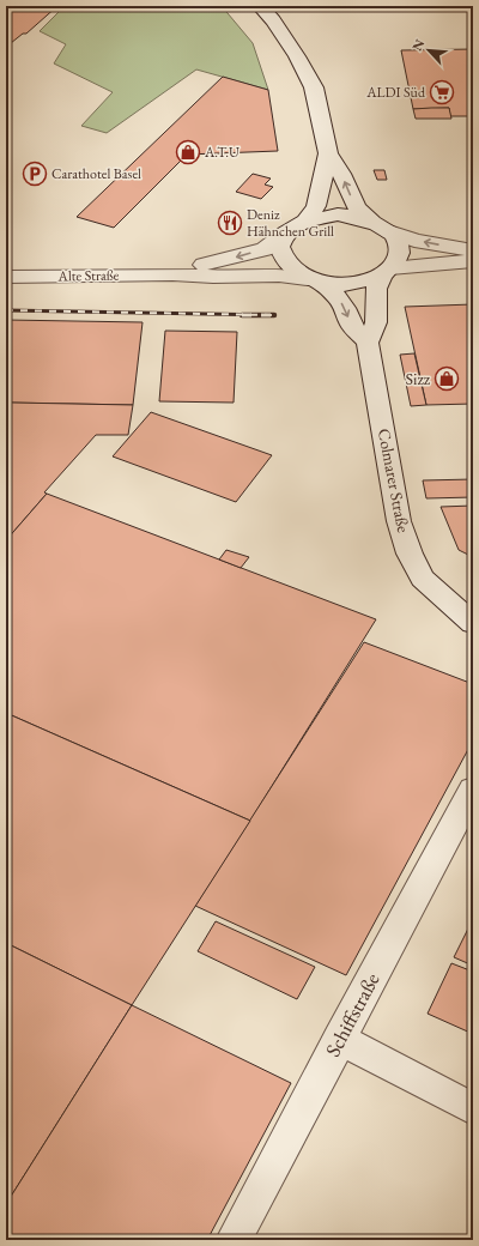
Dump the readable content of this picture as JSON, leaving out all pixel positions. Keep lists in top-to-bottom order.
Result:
{
  "streets": {
    "main road": ["Alte Straße", "Colmarer Straße", "Schiffstraße"]
  },
  "crossings": [
    ["Alte Straße", "Colmarer Straße"]
  ],
  "places": {
    "supermarket": ["ALDI Süd"],
    "shop": ["A.T.U", "Sizz"],
    "parking": ["Carathotel Basel"],
    "restaurant": ["Deniz Hähnchen Grill"]
  },
  "north": "top left"
}
